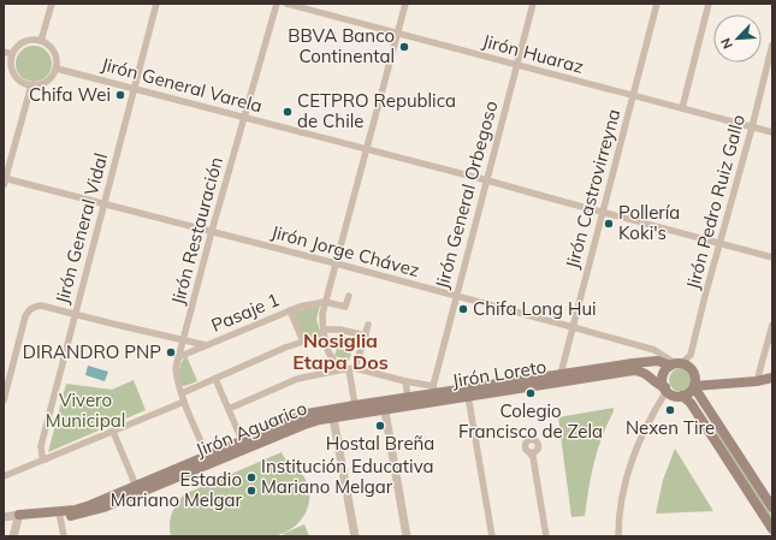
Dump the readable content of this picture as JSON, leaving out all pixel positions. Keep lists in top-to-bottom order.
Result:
{
  "streets": {
    "main road": ["Jirón Loreto", "Jirón Aguarico"],
    "street": [
      "Jirón Huaraz",
      "Jirón General Varela",
      "Jirón Castrovirreyna",
      "Jirón General Orbegoso",
      "Jirón Pedro Ruiz Gallo",
      "Jirón General Vidal",
      "Jirón Restauración",
      "Jirón Jorge Chávez",
      "Pasaje 1"
    ]
  },
  "crossings": [
    ["Jirón Huaraz", "Jirón Castrovirreyna"],
    ["Jirón Huaraz", "Jirón General Orbegoso"],
    ["Jirón Huaraz", "Jirón Pedro Ruiz Gallo"],
    ["Jirón General Varela", "Jirón Castrovirreyna"],
    ["Jirón General Varela", "Jirón General Orbegoso"],
    ["Jirón General Varela", "Jirón Pedro Ruiz Gallo"],
    ["Jirón General Varela", "Jirón General Vidal"],
    ["Jirón General Varela", "Jirón Restauración"],
    ["Jirón Castrovirreyna", "Jirón Jorge Chávez"],
    ["Jirón Castrovirreyna", "Jirón Loreto"],
    ["Jirón General Orbegoso", "Jirón Jorge Chávez"],
    ["Jirón General Orbegoso", "Jirón Loreto"],
    ["Jirón Pedro Ruiz Gallo", "Jirón Jorge Chávez"],
    ["Jirón Pedro Ruiz Gallo", "Jirón Loreto"],
    ["Jirón General Vidal", "Jirón Jorge Chávez"],
    ["Jirón Restauración", "Jirón Jorge Chávez"],
    ["Jirón Restauración", "Pasaje 1"],
    ["Jirón Restauración", "Jirón Aguarico"],
    ["Jirón Jorge Chávez", "Jirón Loreto"],
    ["Jirón Loreto", "Jirón Aguarico"]
  ],
  "districts": ["Nosiglia Etapa Dos"],
  "parks": ["Vivero Municipal"],
  "places": [
    "BBVA Banco Continental",
    "Chifa Wei",
    "CETPRO Republica de Chile",
    "Pollería Koki's",
    "Chifa Long Hui",
    "DIRANDRO PNP",
    "Colegio Francisco de Zela",
    "Nexen Tire",
    "Hostal Breña",
    "Institución Educativa Mariano Melgar",
    "Estadio Mariano Melgar"
  ],
  "north": "bottom left"
}
